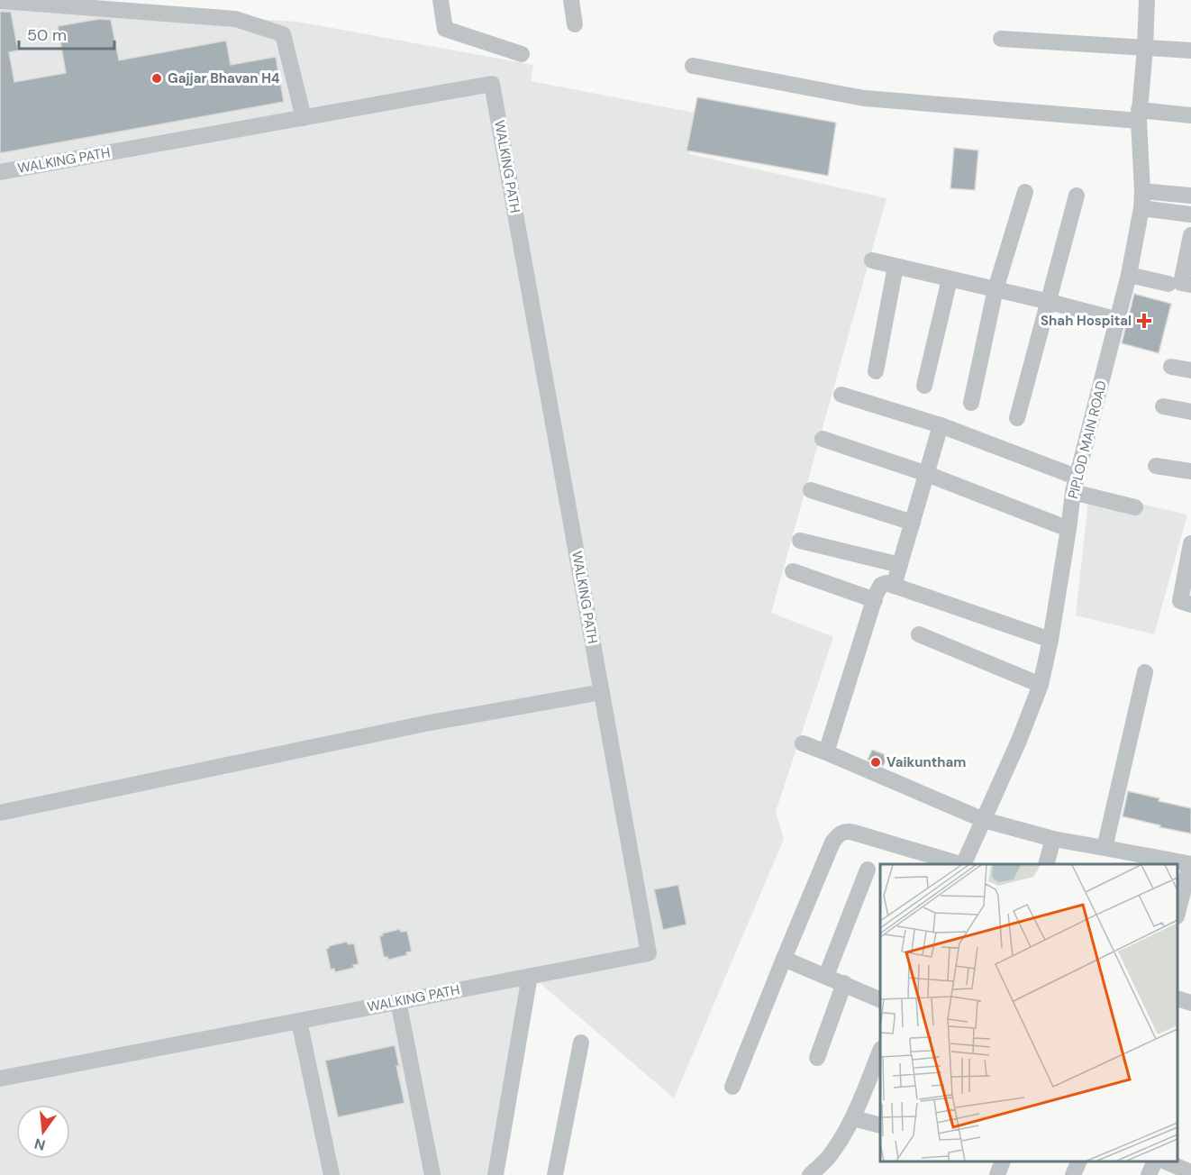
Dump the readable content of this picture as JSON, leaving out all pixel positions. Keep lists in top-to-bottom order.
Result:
{
  "streets": {
    "street": ["WALKING PATH", "PIPLOD MAIN ROAD"]
  },
  "places": {
    "other": ["Gajjar Bhavan H4", "Vaikuntham"],
    "health": ["Shah Hospital"]
  },
  "scale_bar": "50 m",
  "north": "bottom"
}
